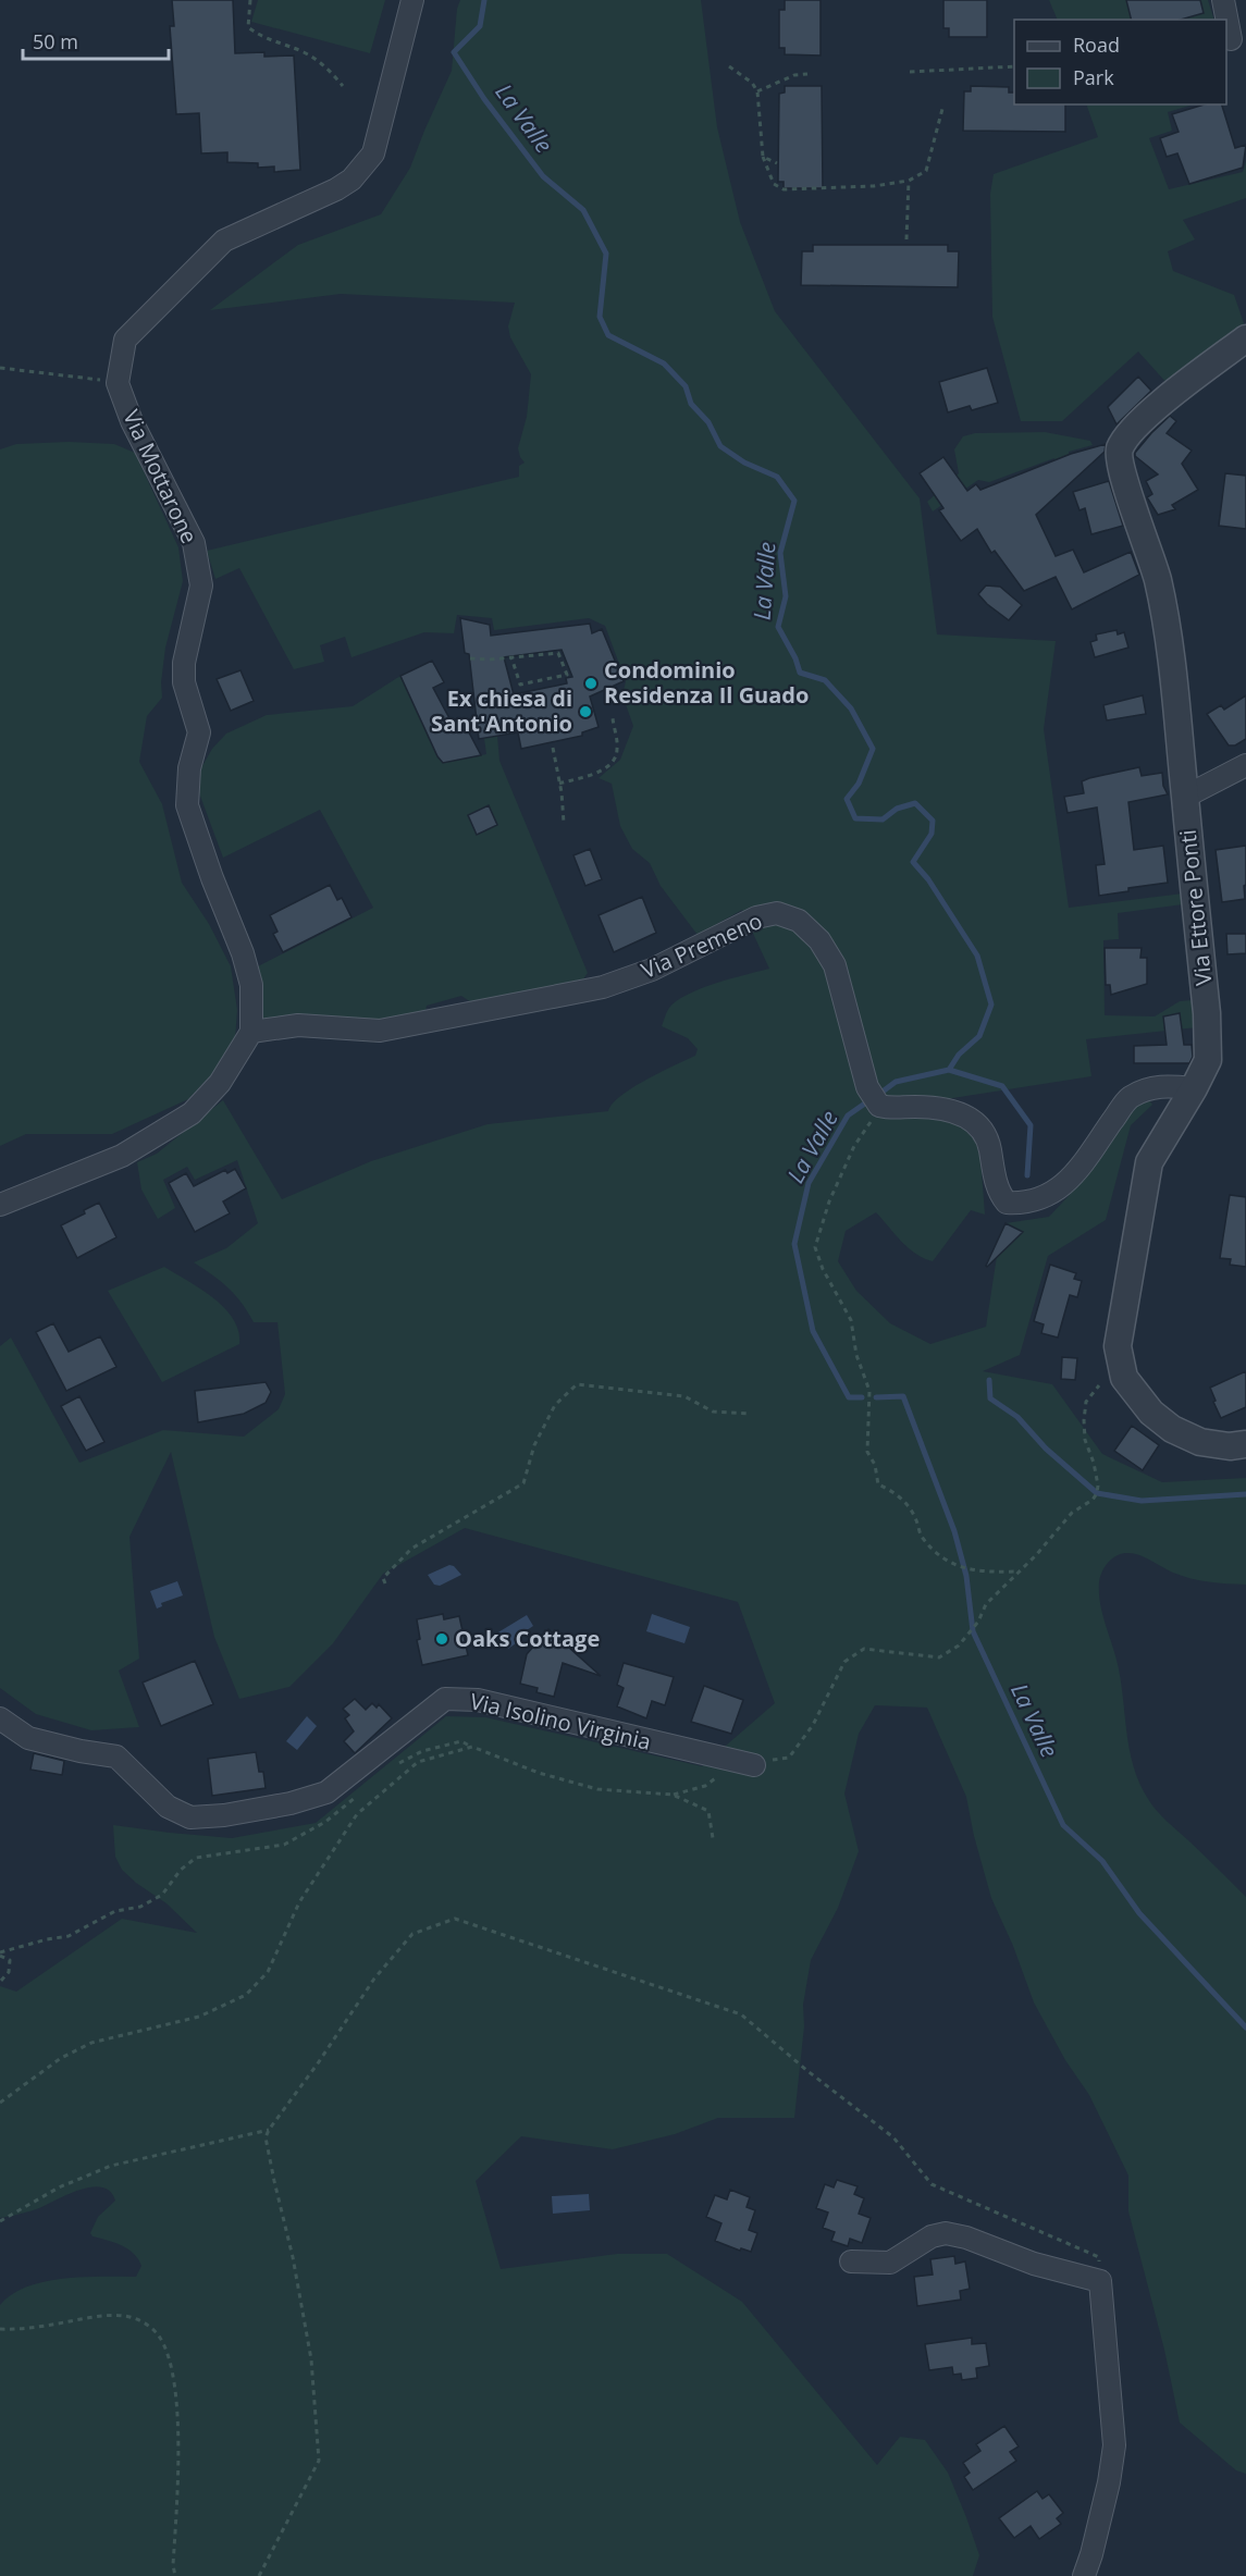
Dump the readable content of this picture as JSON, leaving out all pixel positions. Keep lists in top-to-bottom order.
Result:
{
  "streets": {
    "street": [
      "Via Mottarone",
      "Via Ettore Ponti",
      "Via Premeno",
      "Via Isolino Virginia"
    ]
  },
  "crossings": [
    ["Via Mottarone", "Via Premeno"]
  ],
  "water": ["La Valle"],
  "places": ["Condominio Residenza Il Guado", "Ex chiesa di Sant'Antonio", "Oaks Cottage"],
  "legend": ["Road", "Park"],
  "scale_bar": "50 m"
}
